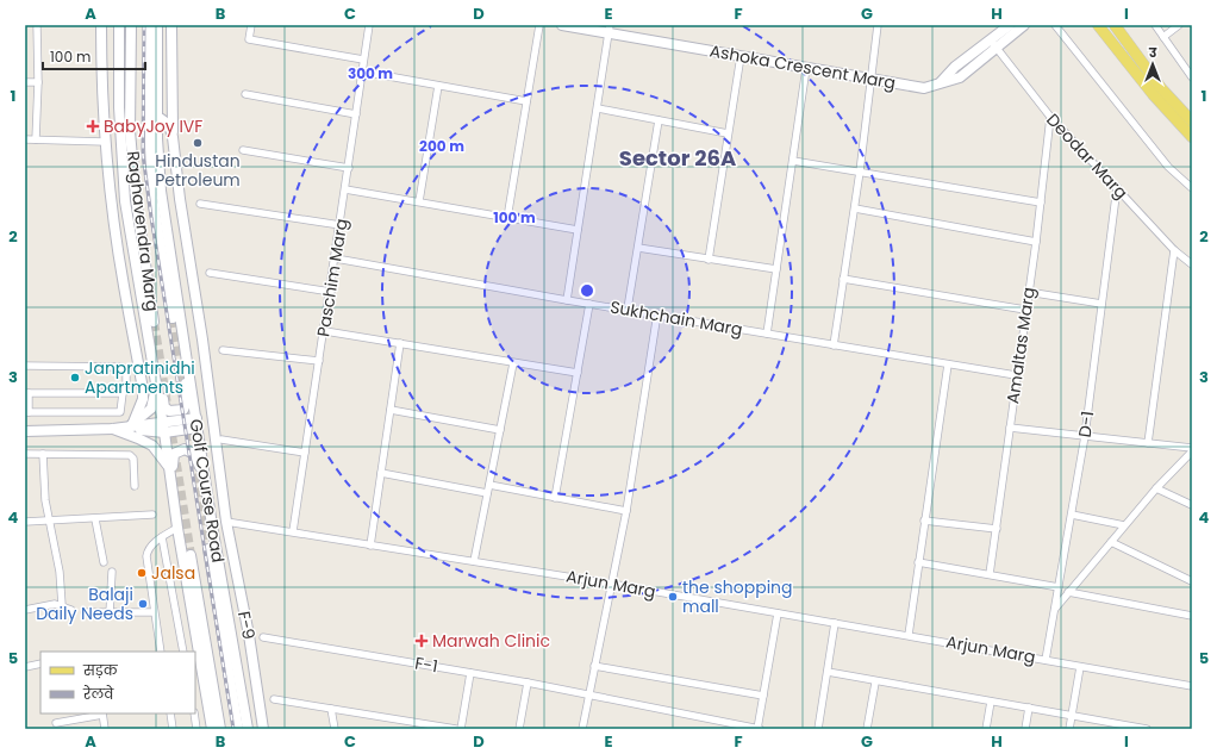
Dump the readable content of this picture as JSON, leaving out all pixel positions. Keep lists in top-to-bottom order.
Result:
{
  "streets": {
    "street": [
      "Ashoka Crescent Marg",
      "Deodar Marg",
      "Raghavendra Marg",
      "Paschim Marg",
      "Sukhchain Marg",
      "Amaltas Marg",
      "D-1",
      "Golf Course Road",
      "Arjun Marg",
      "F-9",
      "F-1"
    ]
  },
  "crossings": [
    ["Ashoka Crescent Marg", "Deodar Marg"],
    ["Deodar Marg", "Amaltas Marg"],
    ["Deodar Marg", "D-1"],
    ["Paschim Marg", "Sukhchain Marg"],
    ["Paschim Marg", "Arjun Marg"],
    ["Sukhchain Marg", "Amaltas Marg"],
    ["D-1", "Arjun Marg"],
    ["Arjun Marg", "F-9"]
  ],
  "districts": ["Sector 26A"],
  "places": {
    "health": ["BabyJoy IVF", "Marwah Clinic"],
    "other": [
      "Hindustan Petroleum",
      "Janpratinidhi Apartments",
      "Jalsa",
      "the shopping mall",
      "Balaji Daily Needs"
    ]
  },
  "legend": ["सड़क", "रेलवे"],
  "scale_bar": "100 m",
  "north": "top",
  "grid": {
    "columns": [
      "A",
      "B",
      "C",
      "D",
      "E",
      "F",
      "G",
      "H",
      "I"
    ],
    "rows": [
      "1",
      "2",
      "3",
      "4",
      "5"
    ]
  },
  "rings": ["300 m", "200 m", "100 m"]
}
